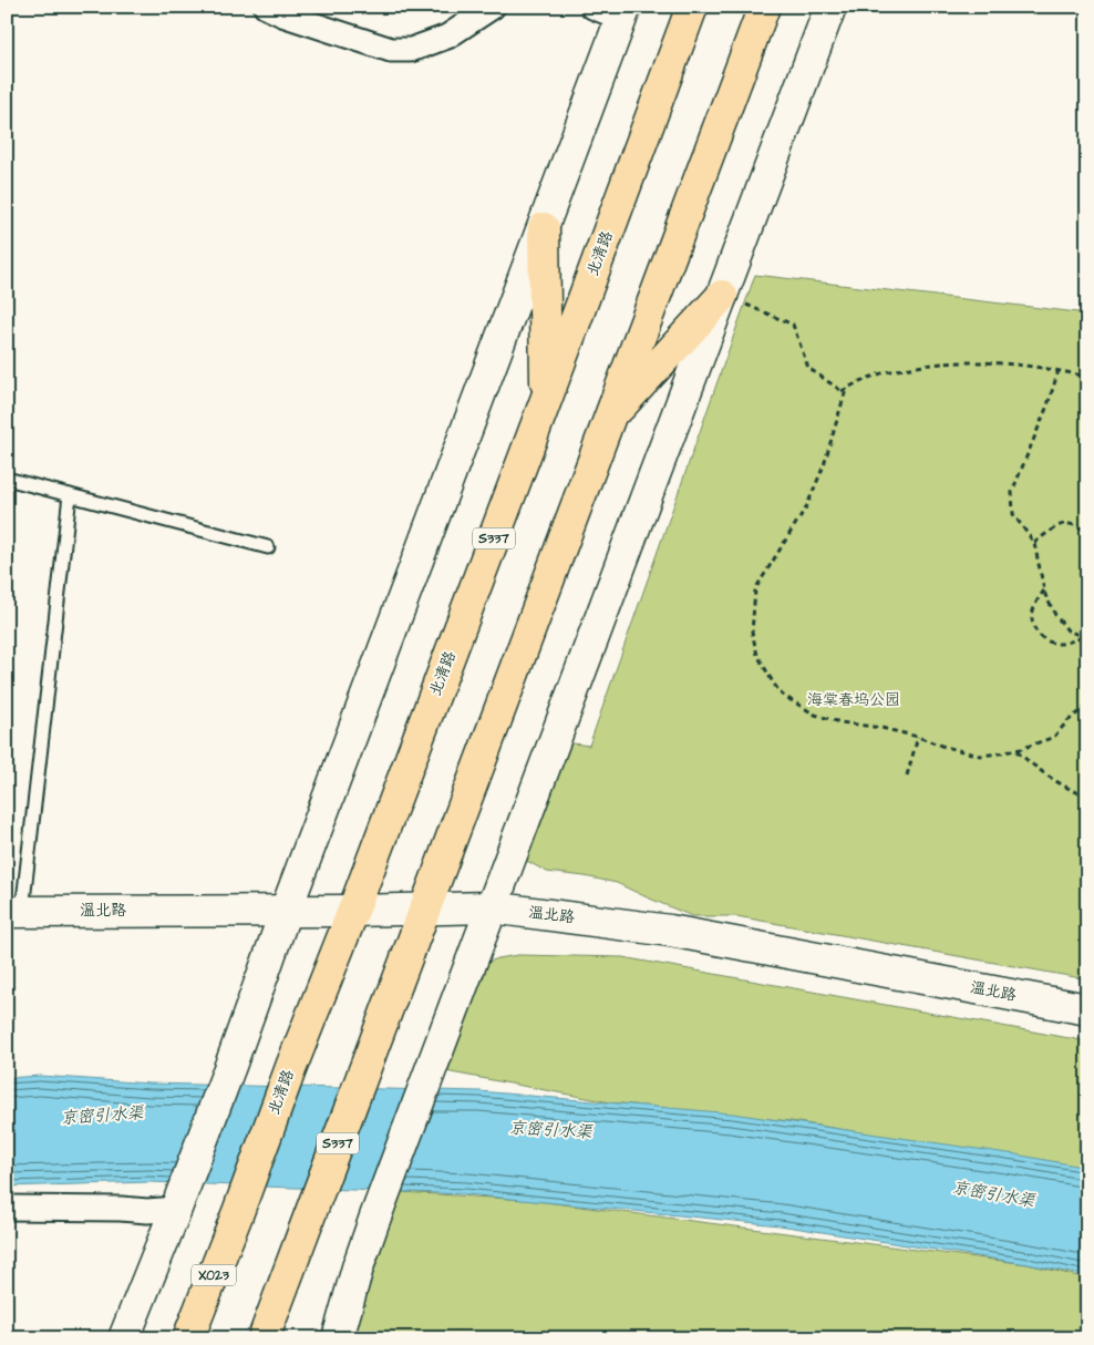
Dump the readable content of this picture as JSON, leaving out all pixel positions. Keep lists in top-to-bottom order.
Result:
{
  "streets": {
    "main road": ["北清路", "S337", "X023"],
    "street": ["温北路"]
  },
  "crossings": [
    ["北清路", "温北路"],
    ["S337", "温北路"]
  ],
  "water": ["京密引水渠"],
  "parks": ["海棠春坞公园"]
}
